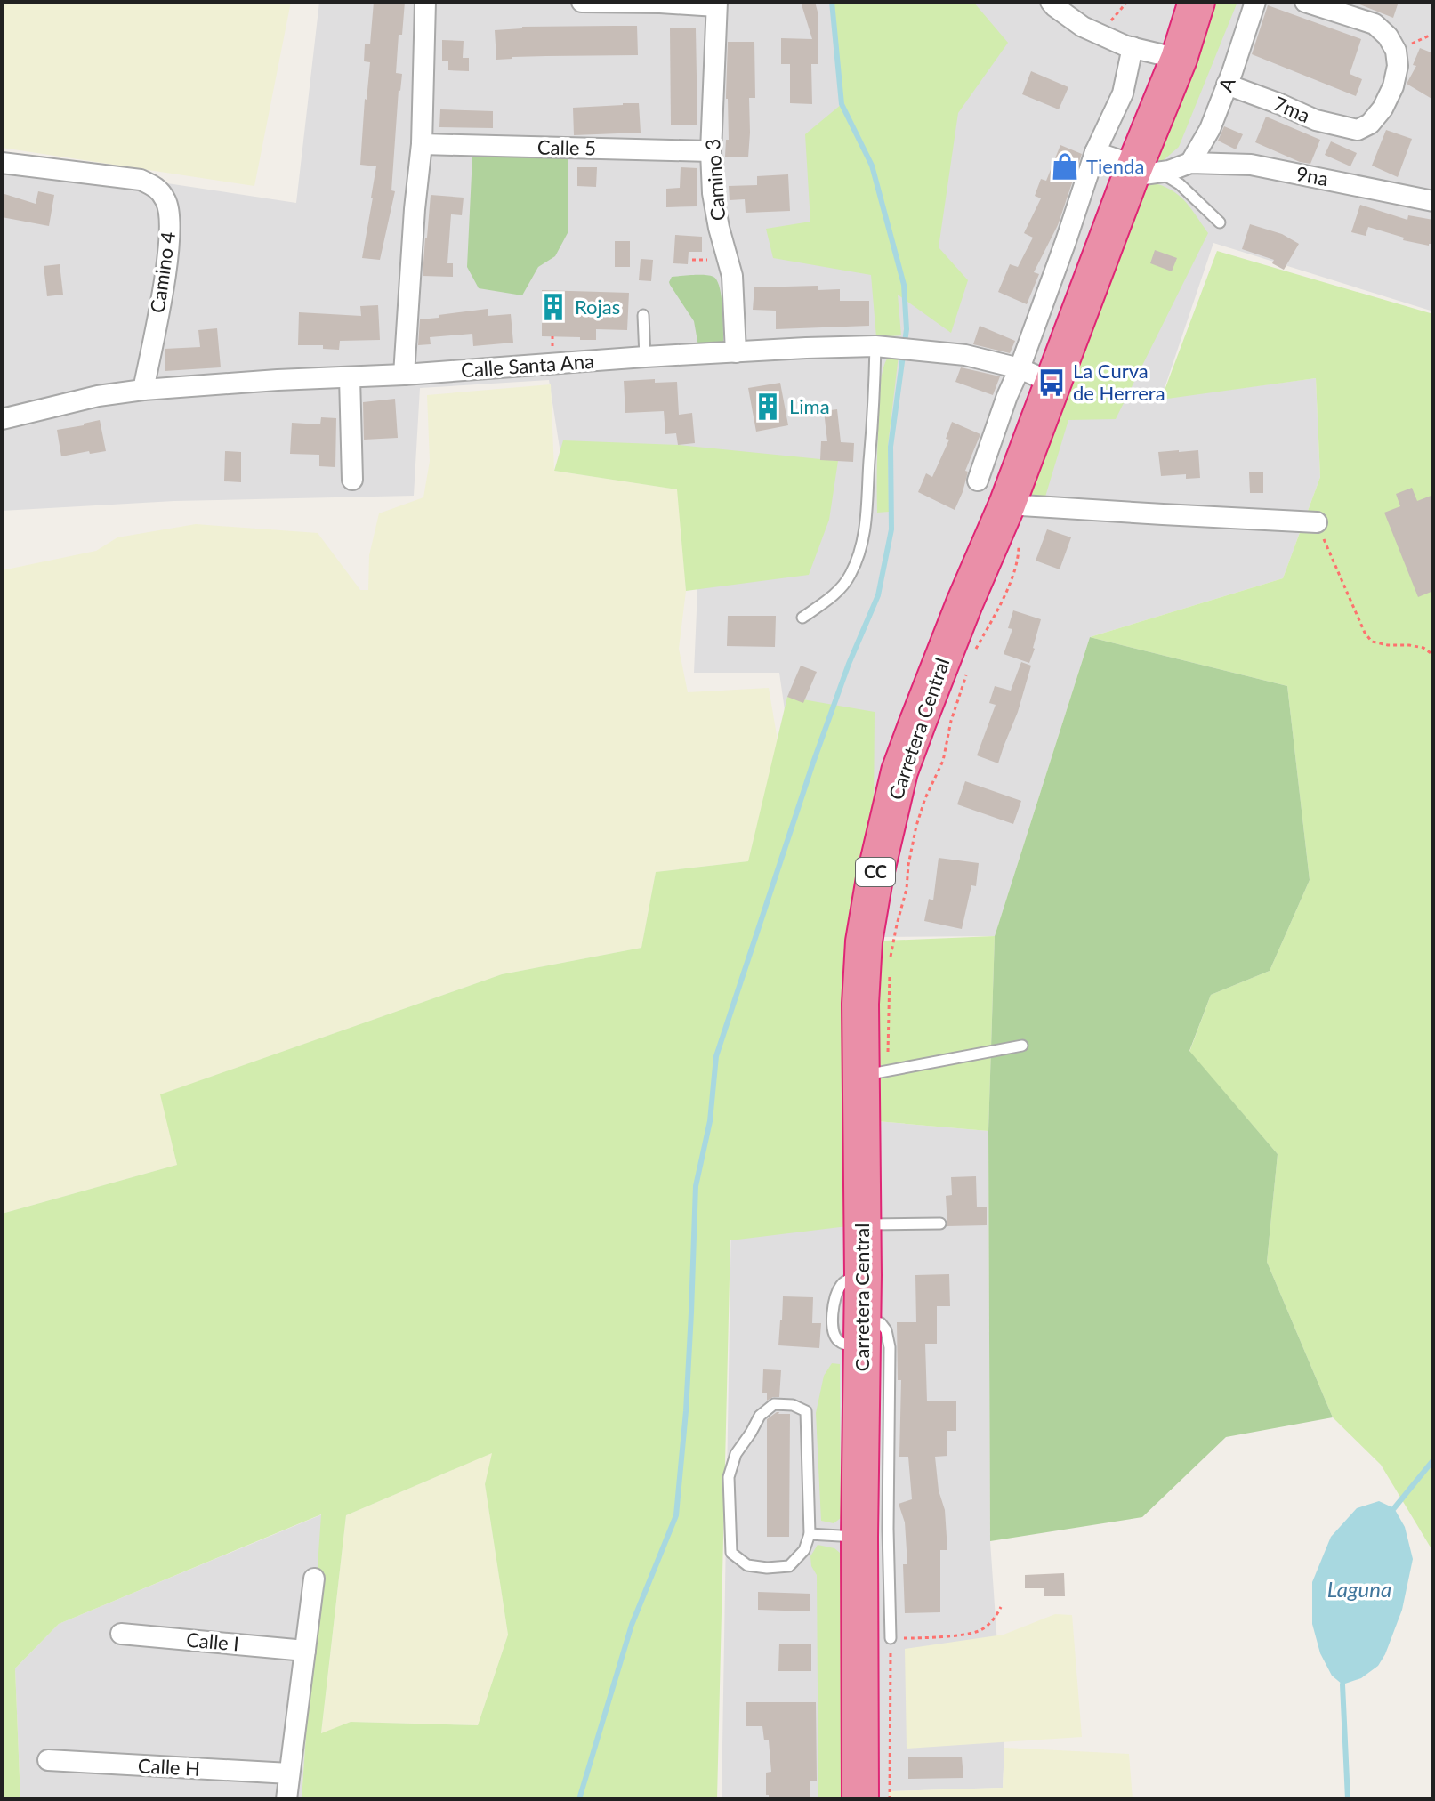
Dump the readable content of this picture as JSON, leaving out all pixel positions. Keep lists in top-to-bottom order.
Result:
{
  "streets": {
    "highway": ["Carretera Central", "CC"],
    "street": [
      "A",
      "7ma",
      "Calle 5",
      "9na",
      "Camino 3",
      "Camino 4",
      "Calle Santa Ana",
      "Calle I",
      "Calle H"
    ]
  },
  "crossings": [
    ["A", "7ma"],
    ["A", "9na"],
    ["Calle 5", "Camino 3"],
    ["9na", "Carretera Central"],
    ["Camino 3", "Calle Santa Ana"],
    ["Camino 4", "Calle Santa Ana"],
    ["Calle Santa Ana", "Carretera Central"]
  ],
  "water": ["Laguna"],
  "places": {
    "shop": ["Tienda"],
    "building": ["Rojas", "Lima"],
    "bus stop": ["La Curva de Herrera"]
  }
}
